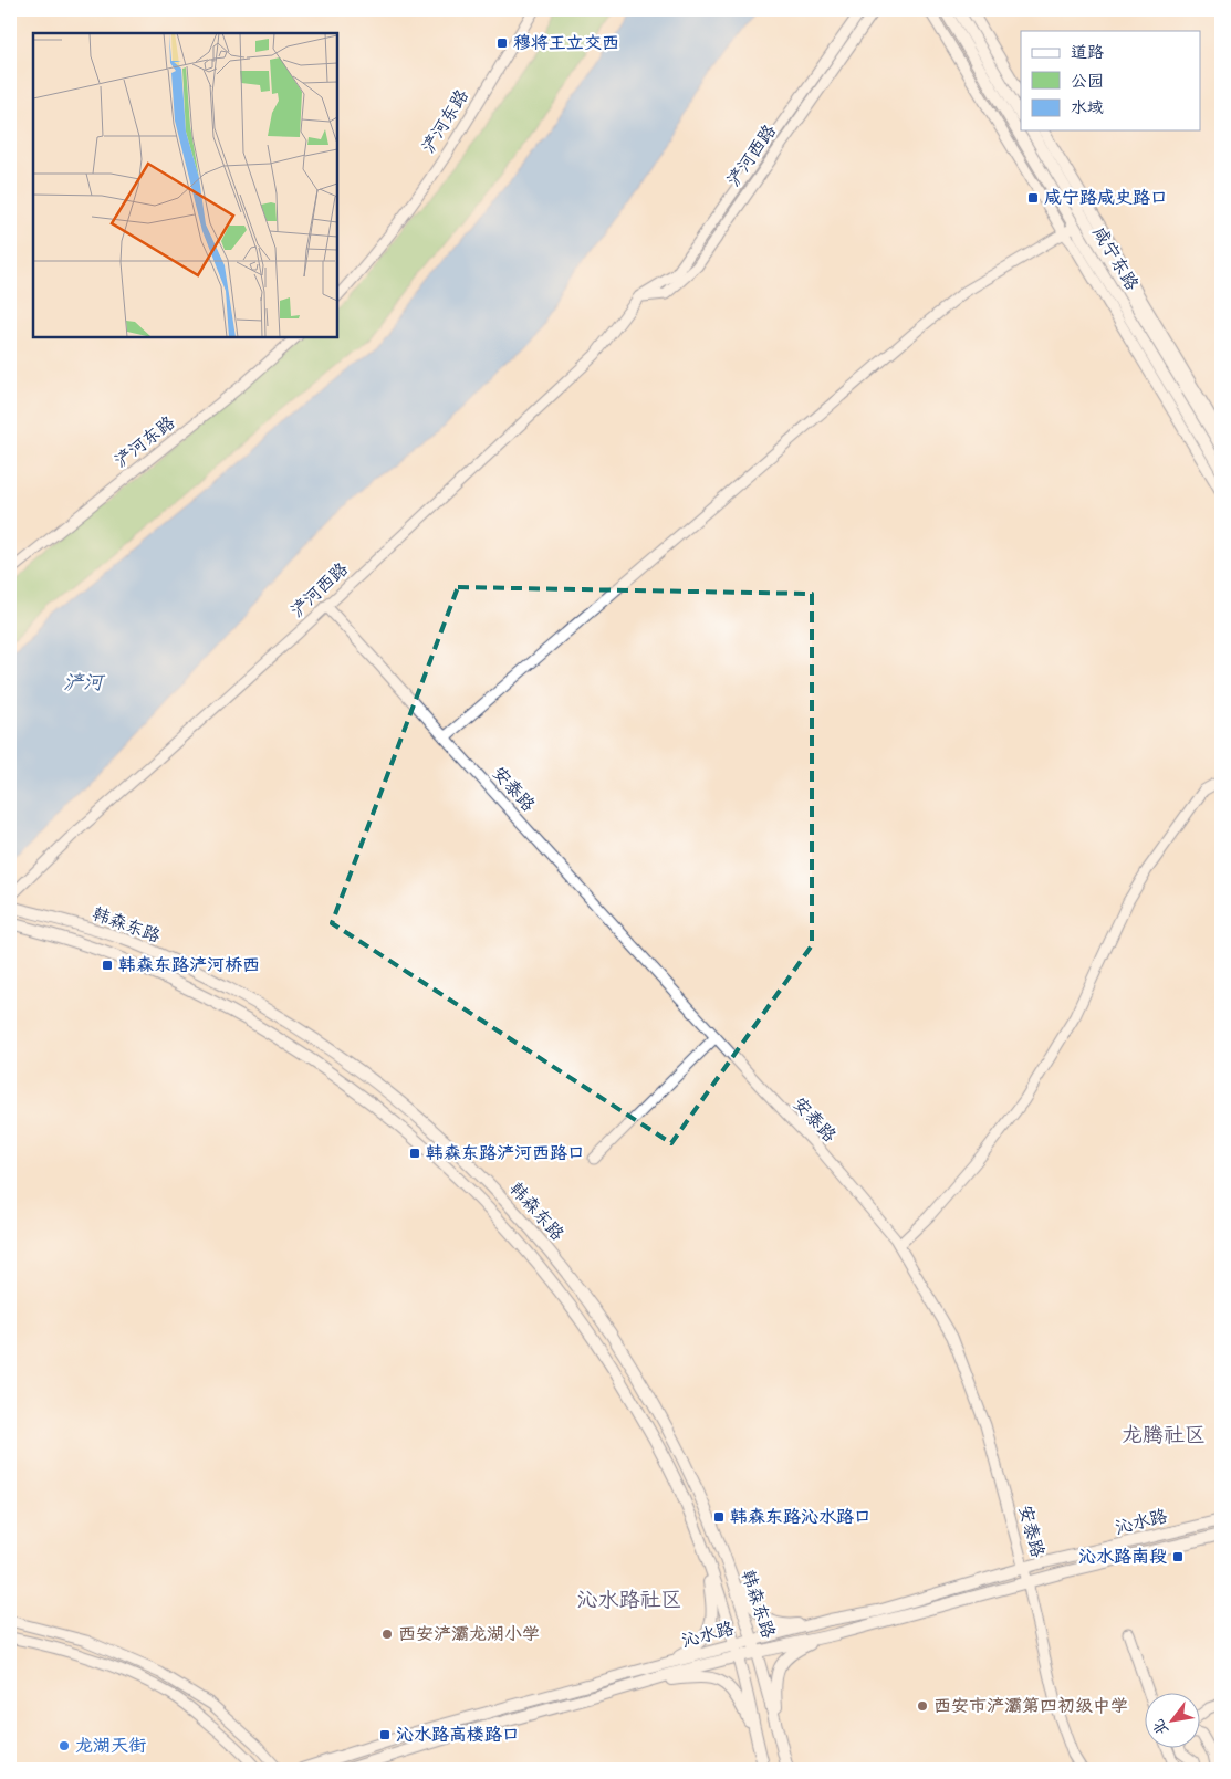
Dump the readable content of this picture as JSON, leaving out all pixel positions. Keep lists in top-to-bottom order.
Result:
{
  "streets": {
    "main road": ["咸宁东路", "韩森东路", "沁水路"],
    "street": ["浐河东路", "浐河西路", "安泰路"]
  },
  "crossings": [
    ["浐河西路", "安泰路"],
    ["安泰路", "沁水路"],
    ["韩森东路", "沁水路"]
  ],
  "districts": ["龙腾社区", "沁水路社区"],
  "water": ["浐河"],
  "places": {
    "transit": [
      "穆将王立交西",
      "咸宁路咸史路口",
      "韩森东路浐河桥西",
      "韩森东路浐河西路口",
      "韩森东路沁水路口",
      "沁水路南段",
      "沁水路高楼路口"
    ],
    "other": ["西安浐灞龙湖小学", "西安市浐灞第四初级中学", "龙湖天街"]
  },
  "legend": ["道路", "公园", "水域"],
  "north": "bottom left"
}
